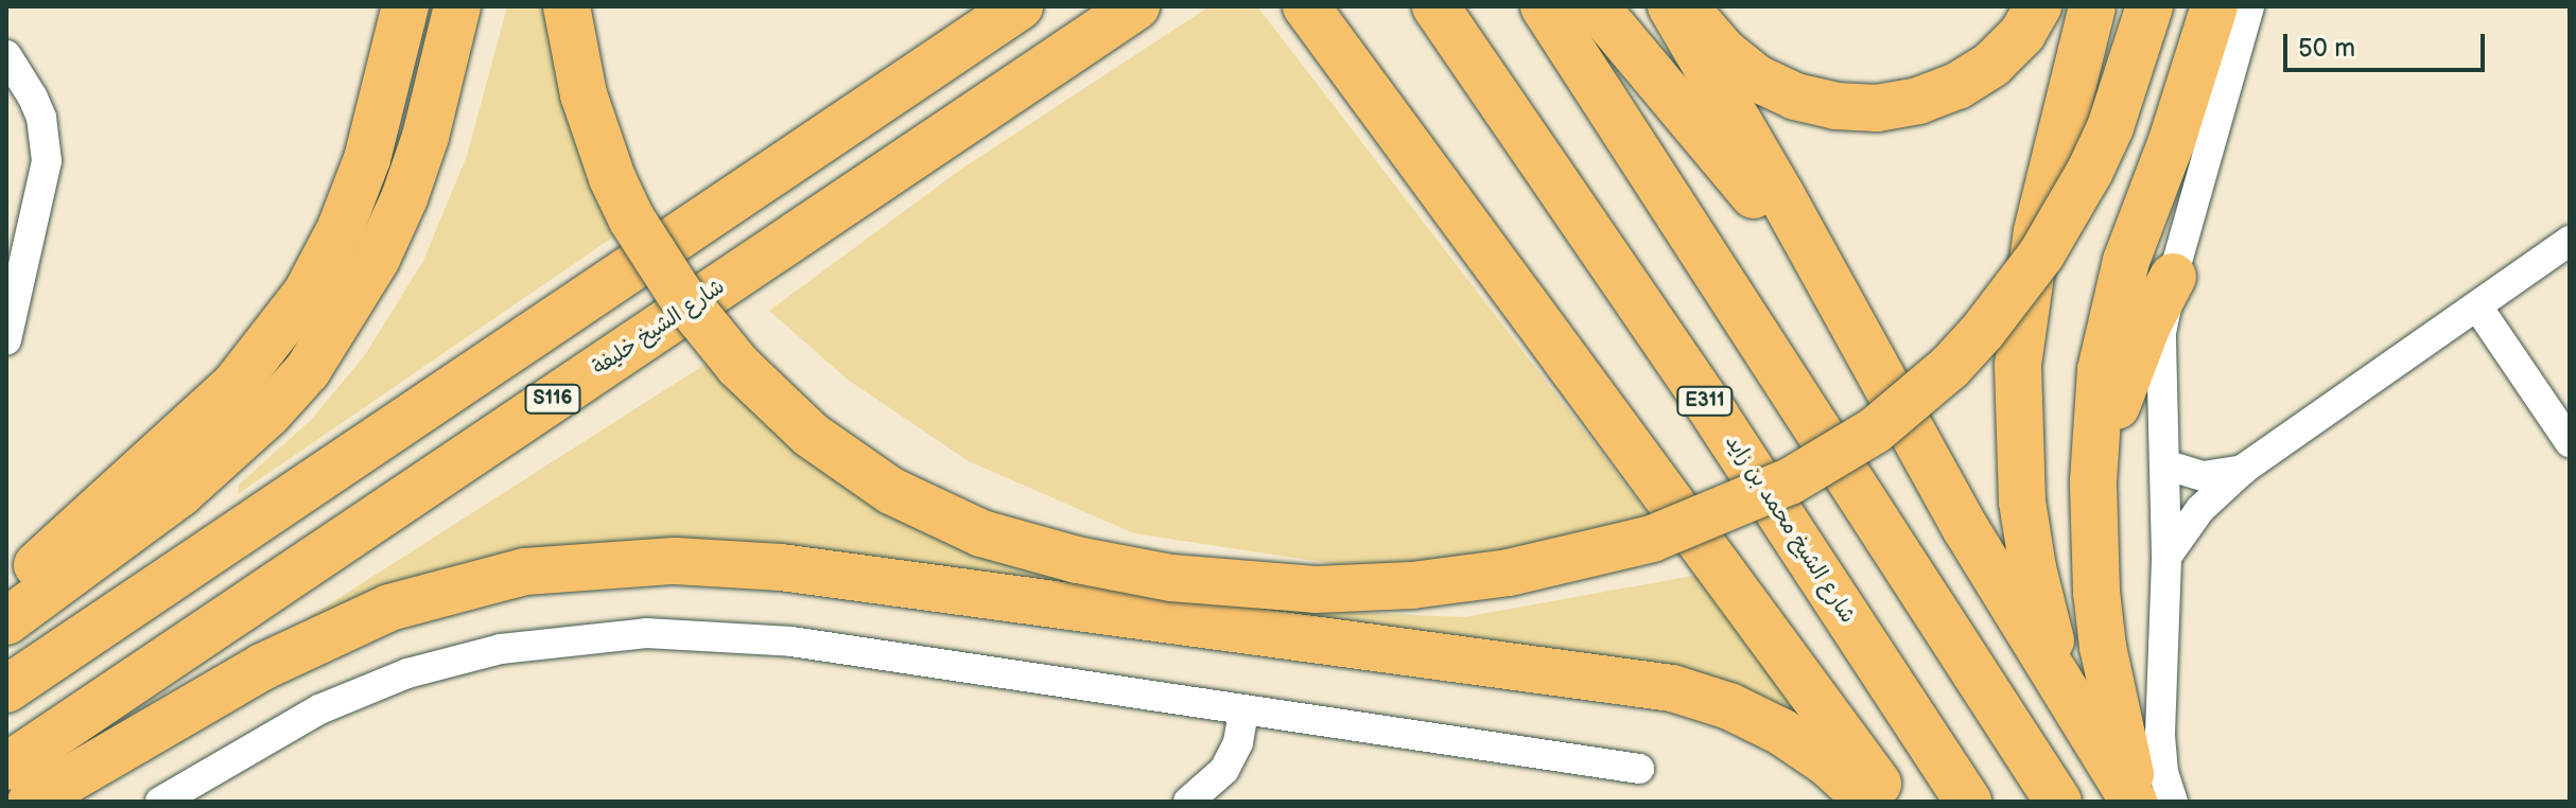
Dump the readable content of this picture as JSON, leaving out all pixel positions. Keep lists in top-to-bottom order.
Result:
{
  "streets": {
    "highway": [
      "شارع الشيخ خليفة",
      "S116",
      "E311",
      "شارع الشيخ محمد بن زايد"
    ]
  },
  "scale_bar": "50 m"
}
